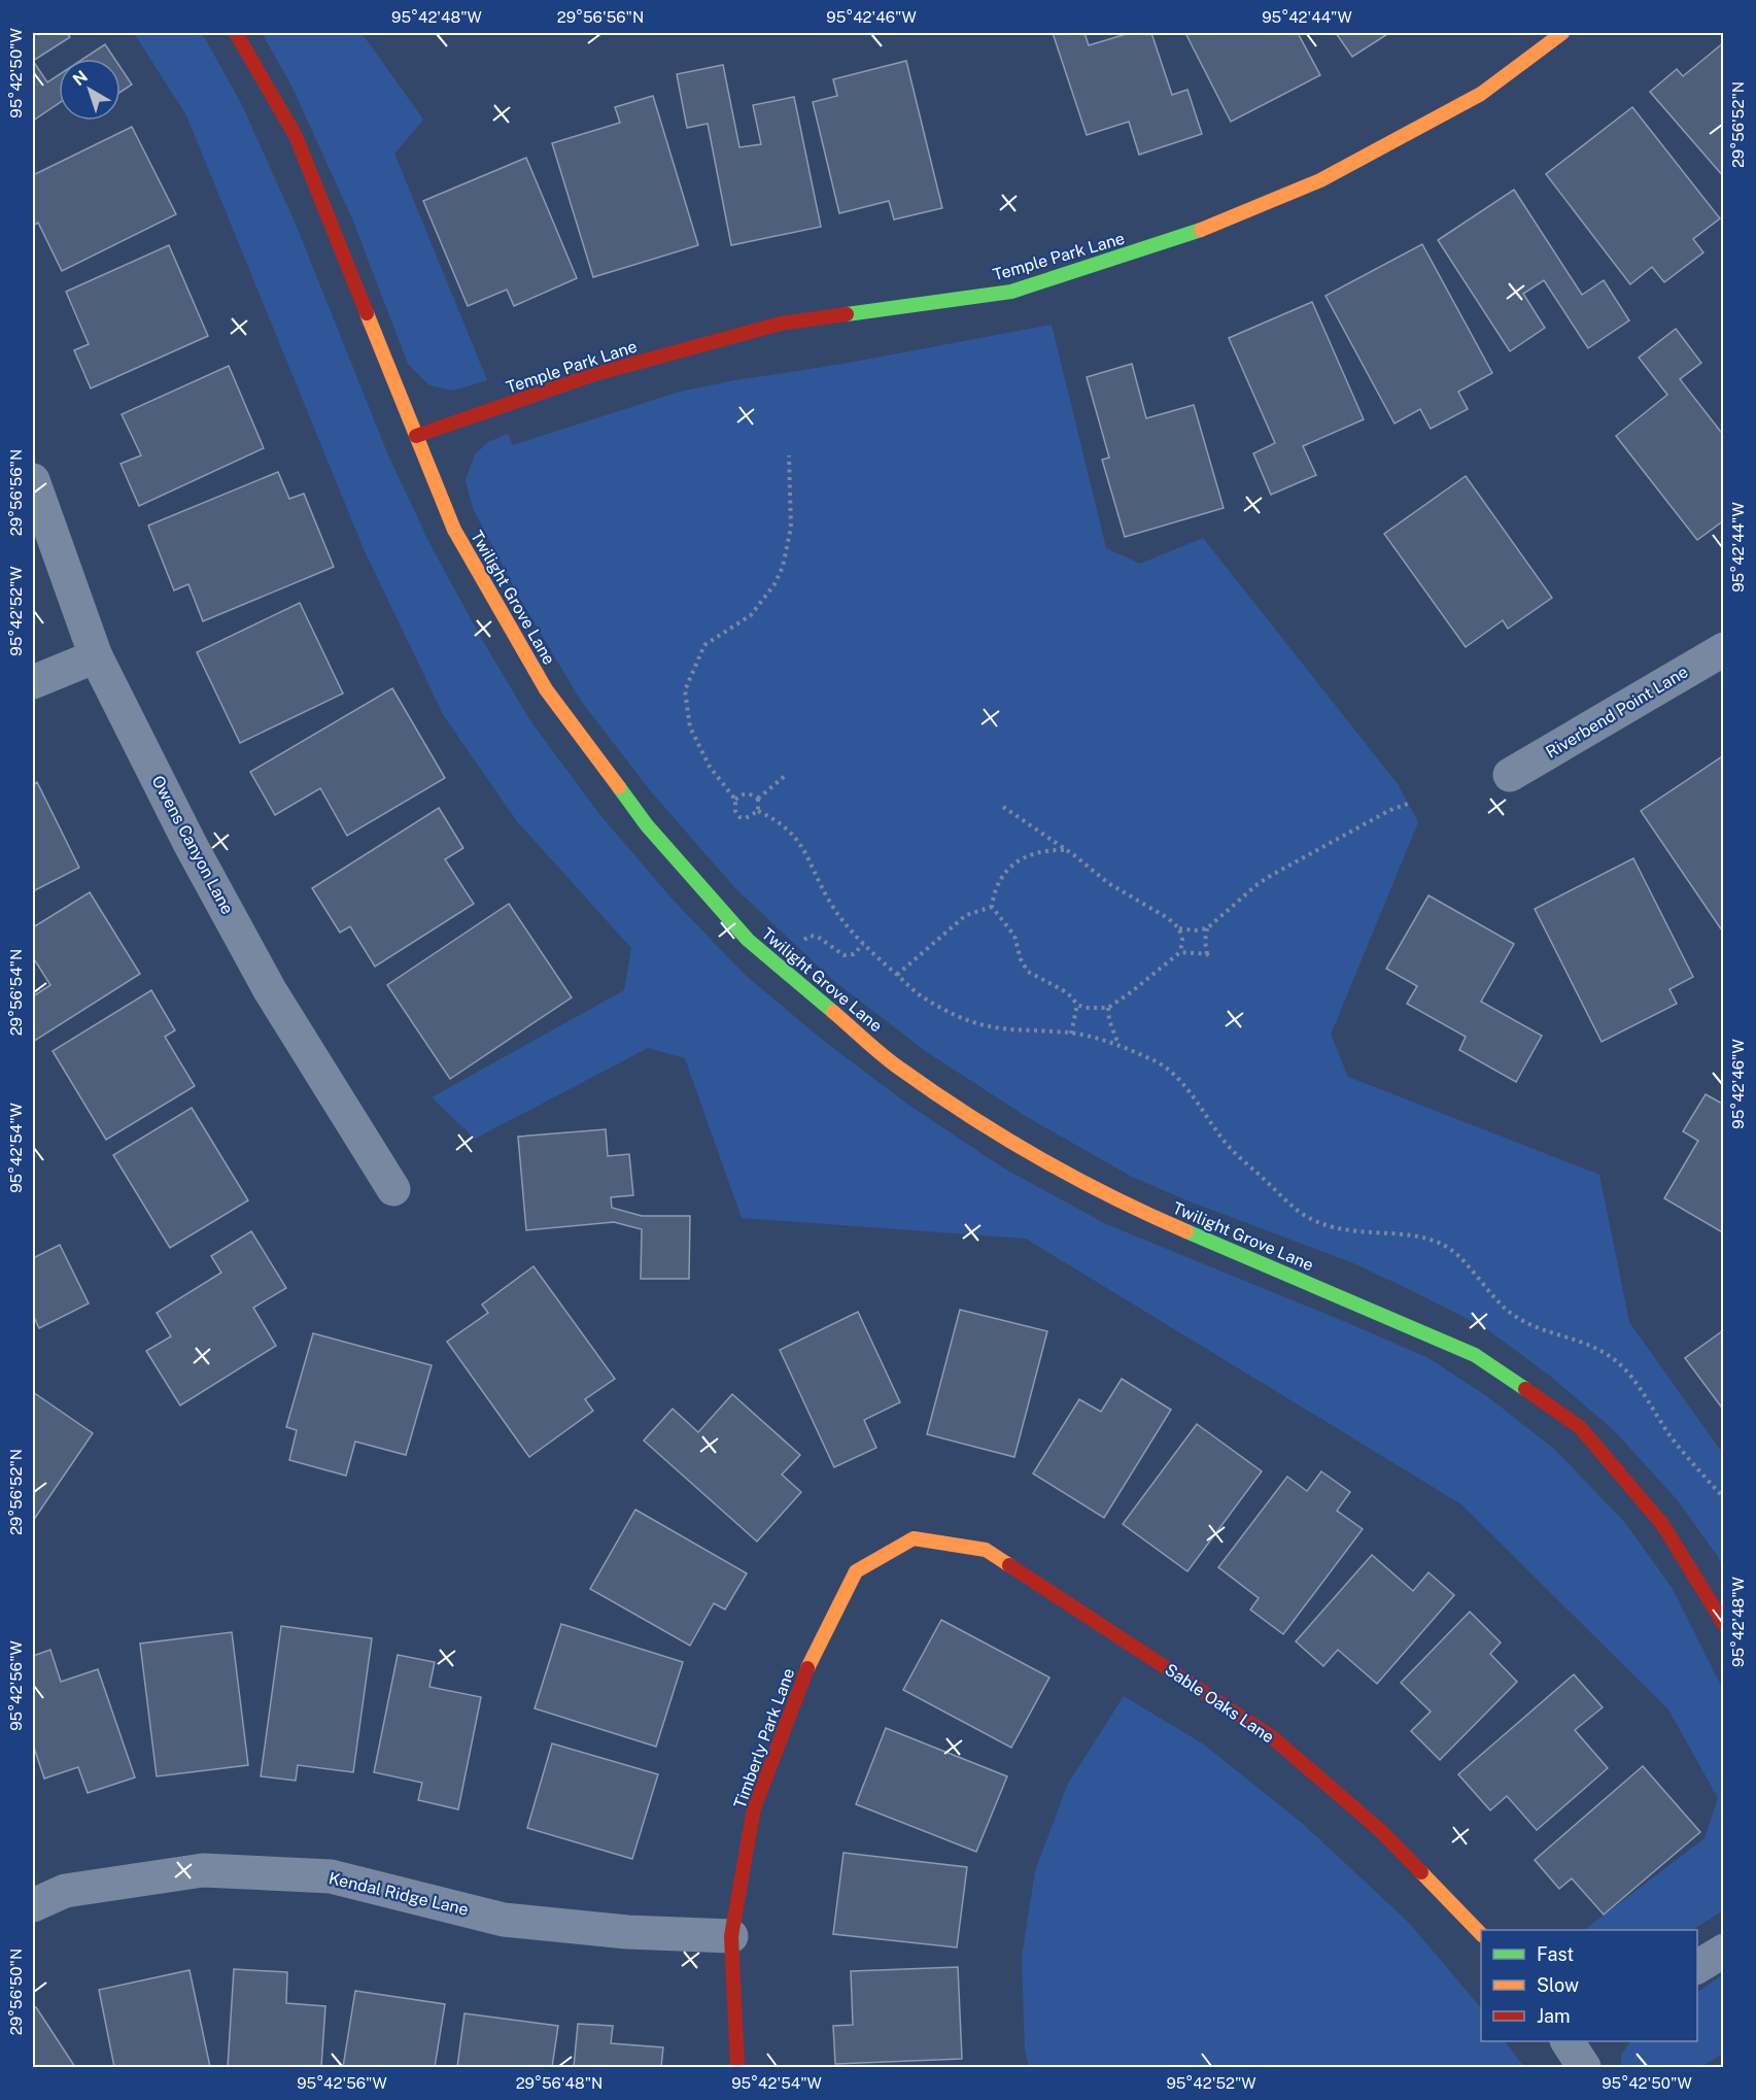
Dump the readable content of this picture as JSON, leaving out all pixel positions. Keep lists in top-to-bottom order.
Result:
{
  "streets": {
    "street": [
      "Temple Park Lane",
      "Twilight Grove Lane",
      "Riverbend Point Lane",
      "Owens Canyon Lane",
      "Sable Oaks Lane",
      "Timberly Park Lane",
      "Kendal Ridge Lane"
    ]
  },
  "crossings": [
    ["Temple Park Lane", "Twilight Grove Lane"],
    ["Sable Oaks Lane", "Timberly Park Lane"],
    ["Timberly Park Lane", "Kendal Ridge Lane"]
  ],
  "legend": ["Fast", "Slow", "Jam"],
  "north": "top left",
  "coordinates": [
    "95°42'48\"W",
    "29°56'56\"N",
    "95°42'46\"W",
    "95°42'44\"W",
    "95°42'50\"W",
    "29°56'52\"N",
    "95°42'52\"W",
    "29°56'54\"N",
    "95°42'54\"W",
    "95°42'56\"W",
    "29°56'50\"N",
    "29°56'48\"N"
  ]
}
